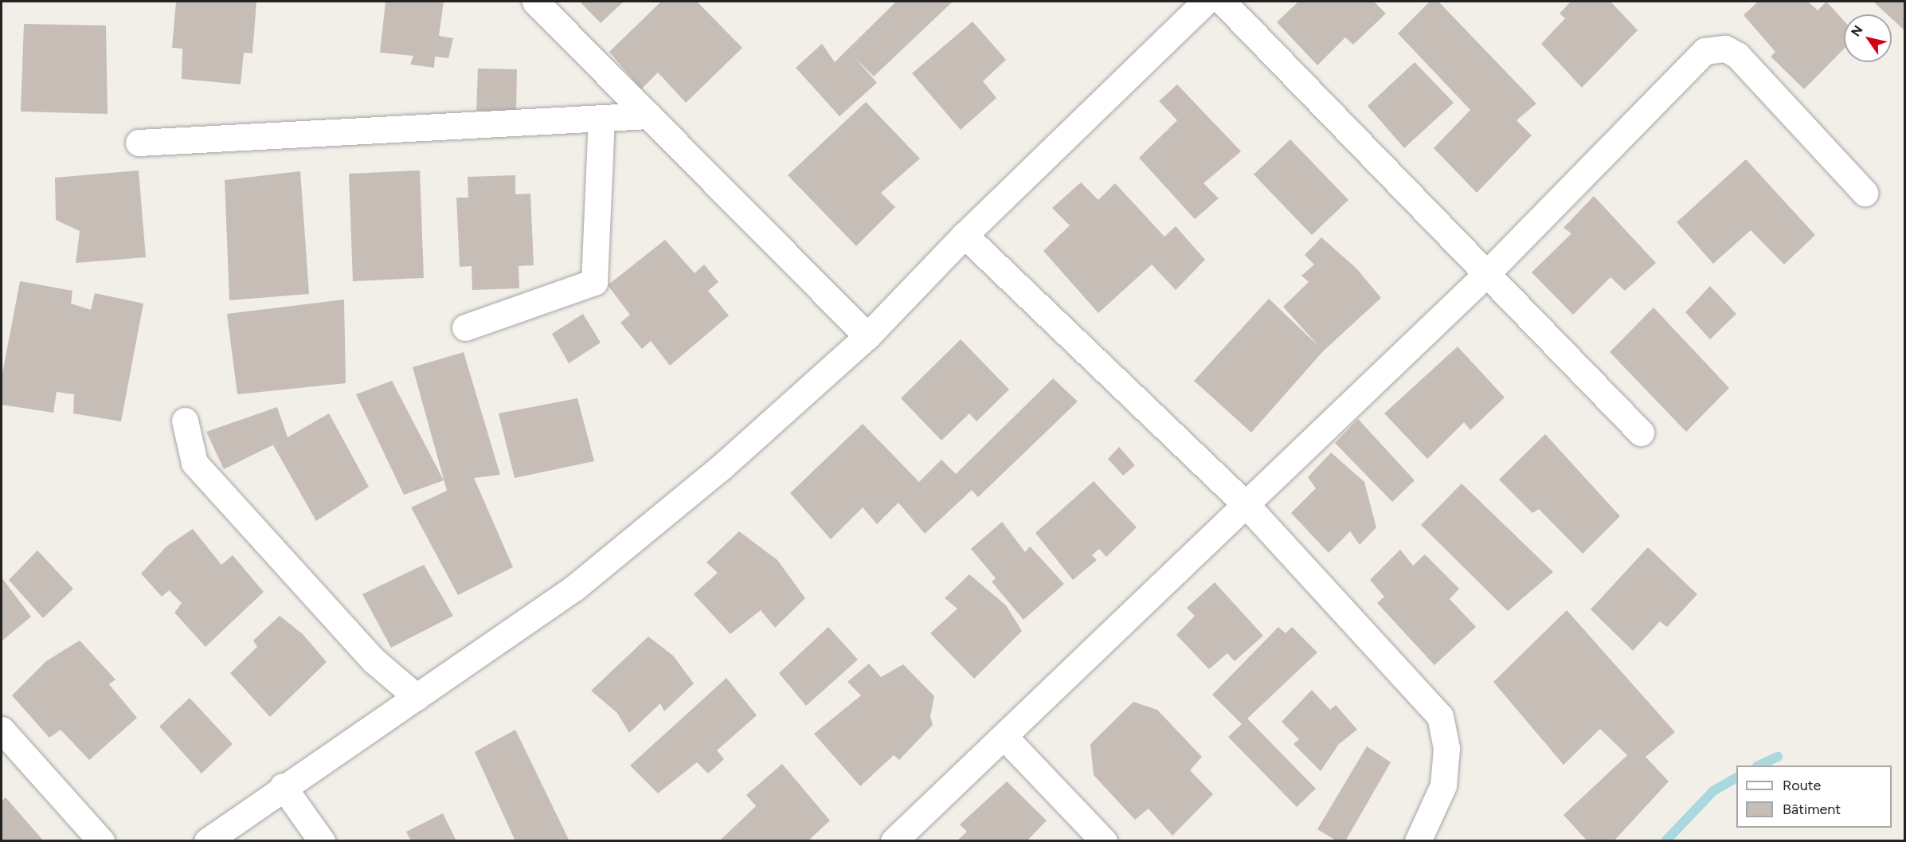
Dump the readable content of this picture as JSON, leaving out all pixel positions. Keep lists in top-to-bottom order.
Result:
{
  "legend": ["Route", "Bâtiment"],
  "north": "top left"
}
